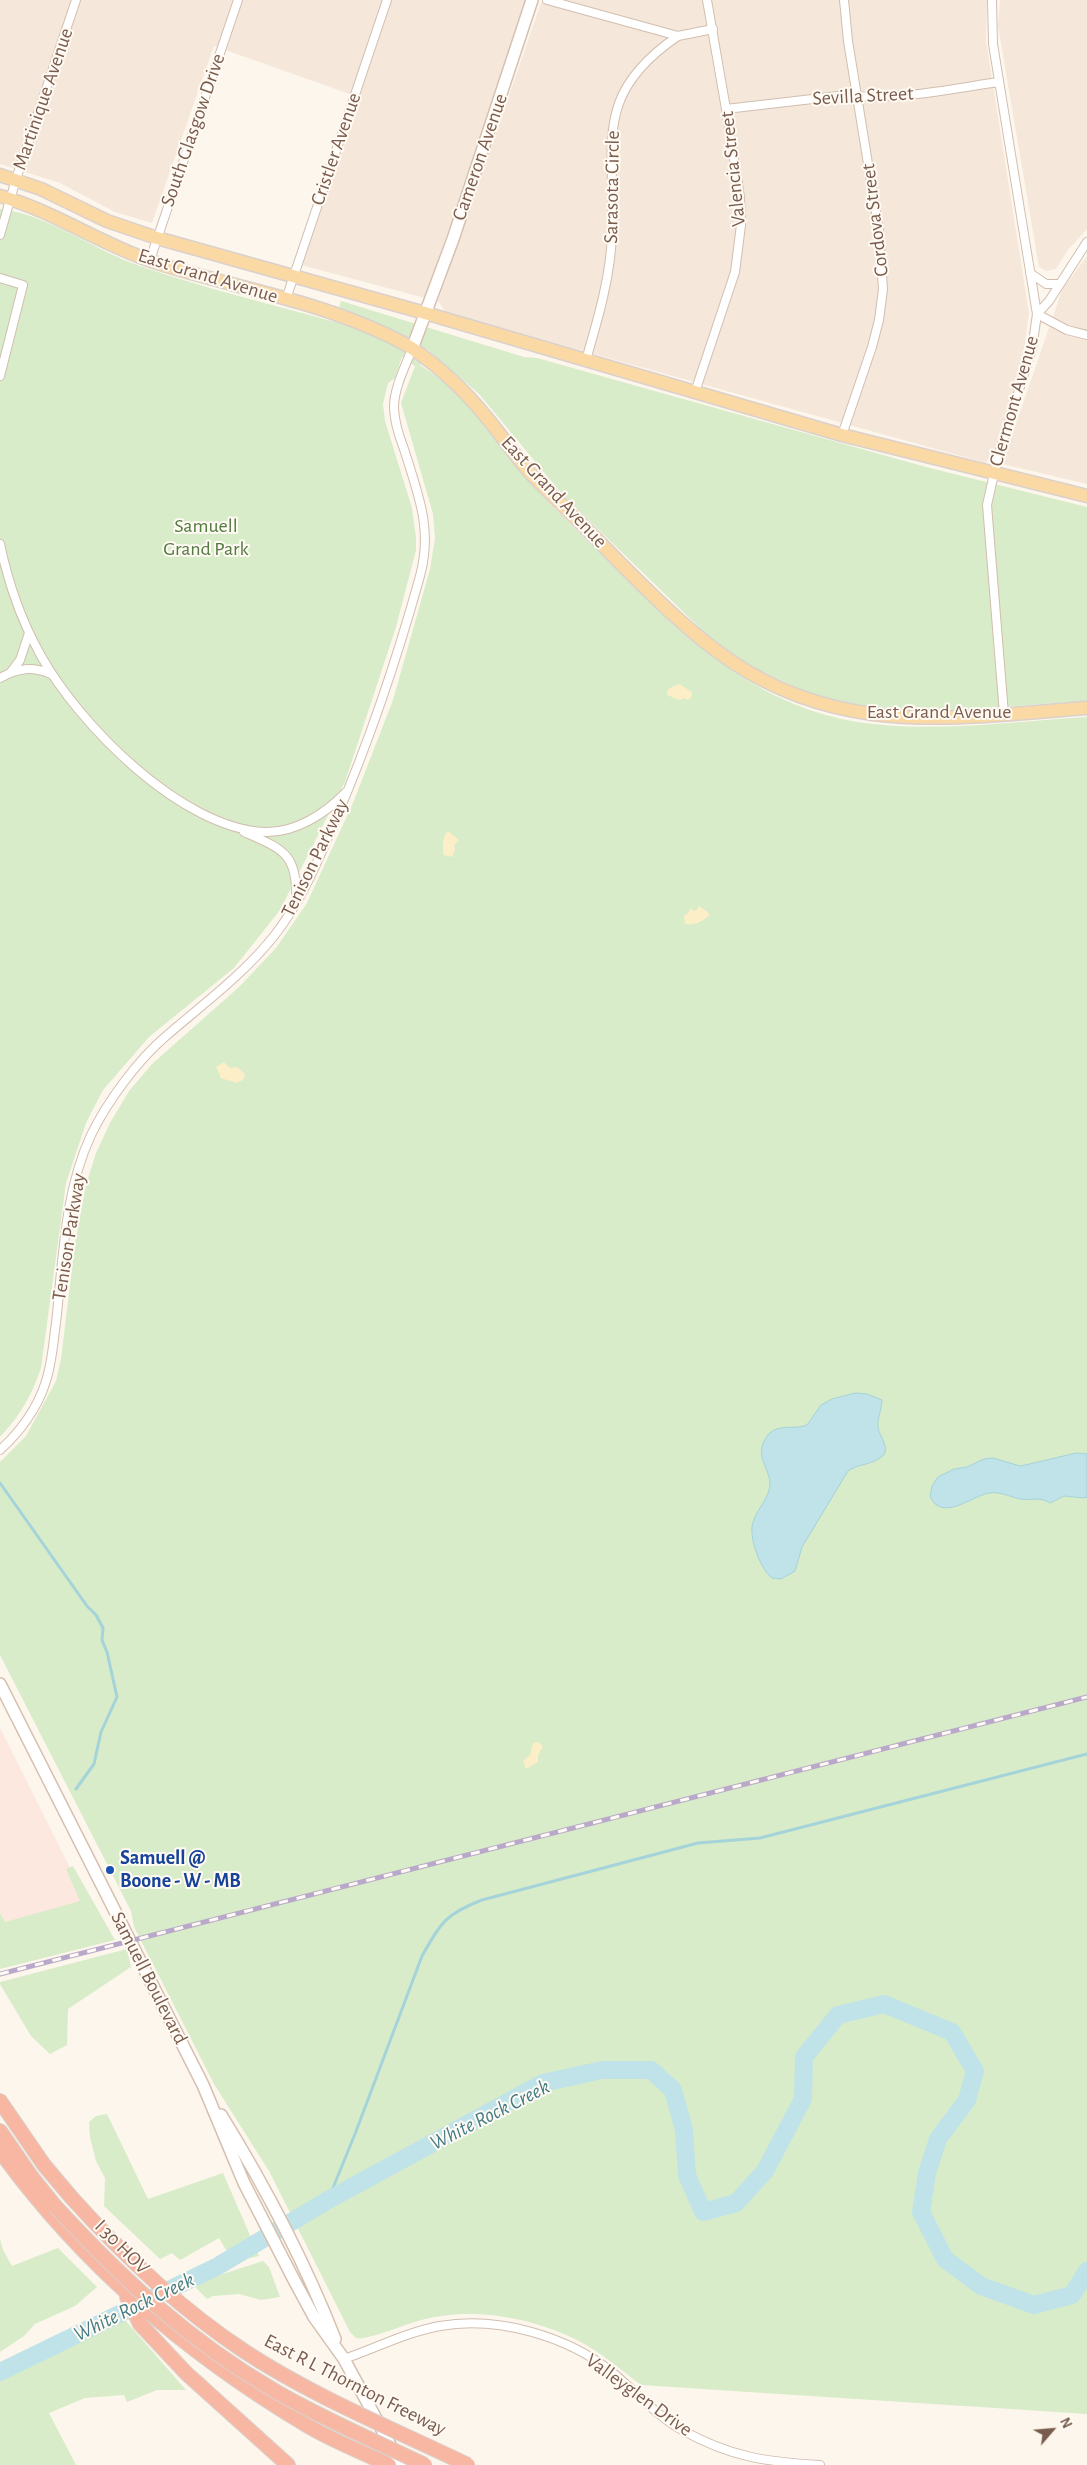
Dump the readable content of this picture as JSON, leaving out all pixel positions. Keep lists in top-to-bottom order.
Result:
{
  "streets": {
    "highway": ["I 30 HOV", "East R L Thornton Freeway"],
    "main road": [
      "Cameron Avenue",
      "East Grand Avenue",
      "Tenison Parkway",
      "Samuell Boulevard"
    ],
    "street": [
      "Sevilla Street",
      "Martinique Avenue",
      "South Glasgow Drive",
      "Cristler Avenue",
      "Valencia Street",
      "Sarasota Circle",
      "Cordova Street",
      "Clermont Avenue",
      "Valleyglen Drive"
    ]
  },
  "crossings": [
    ["Sevilla Street", "Valencia Street"],
    ["Sevilla Street", "Cordova Street"],
    ["Sevilla Street", "Clermont Avenue"],
    ["Martinique Avenue", "East Grand Avenue"],
    ["South Glasgow Drive", "East Grand Avenue"],
    ["Cristler Avenue", "East Grand Avenue"],
    ["Cameron Avenue", "East Grand Avenue"],
    ["Cameron Avenue", "Tenison Parkway"],
    ["Valencia Street", "East Grand Avenue"],
    ["Sarasota Circle", "East Grand Avenue"],
    ["Cordova Street", "East Grand Avenue"],
    ["East Grand Avenue", "Clermont Avenue"],
    ["East Grand Avenue", "Tenison Parkway"],
    ["Samuell Boulevard", "Valleyglen Drive"]
  ],
  "water": ["White Rock Creek"],
  "parks": ["Samuell Grand Park"],
  "places": ["Samuell @ Boone - W - MB"],
  "north": "top right"
}
